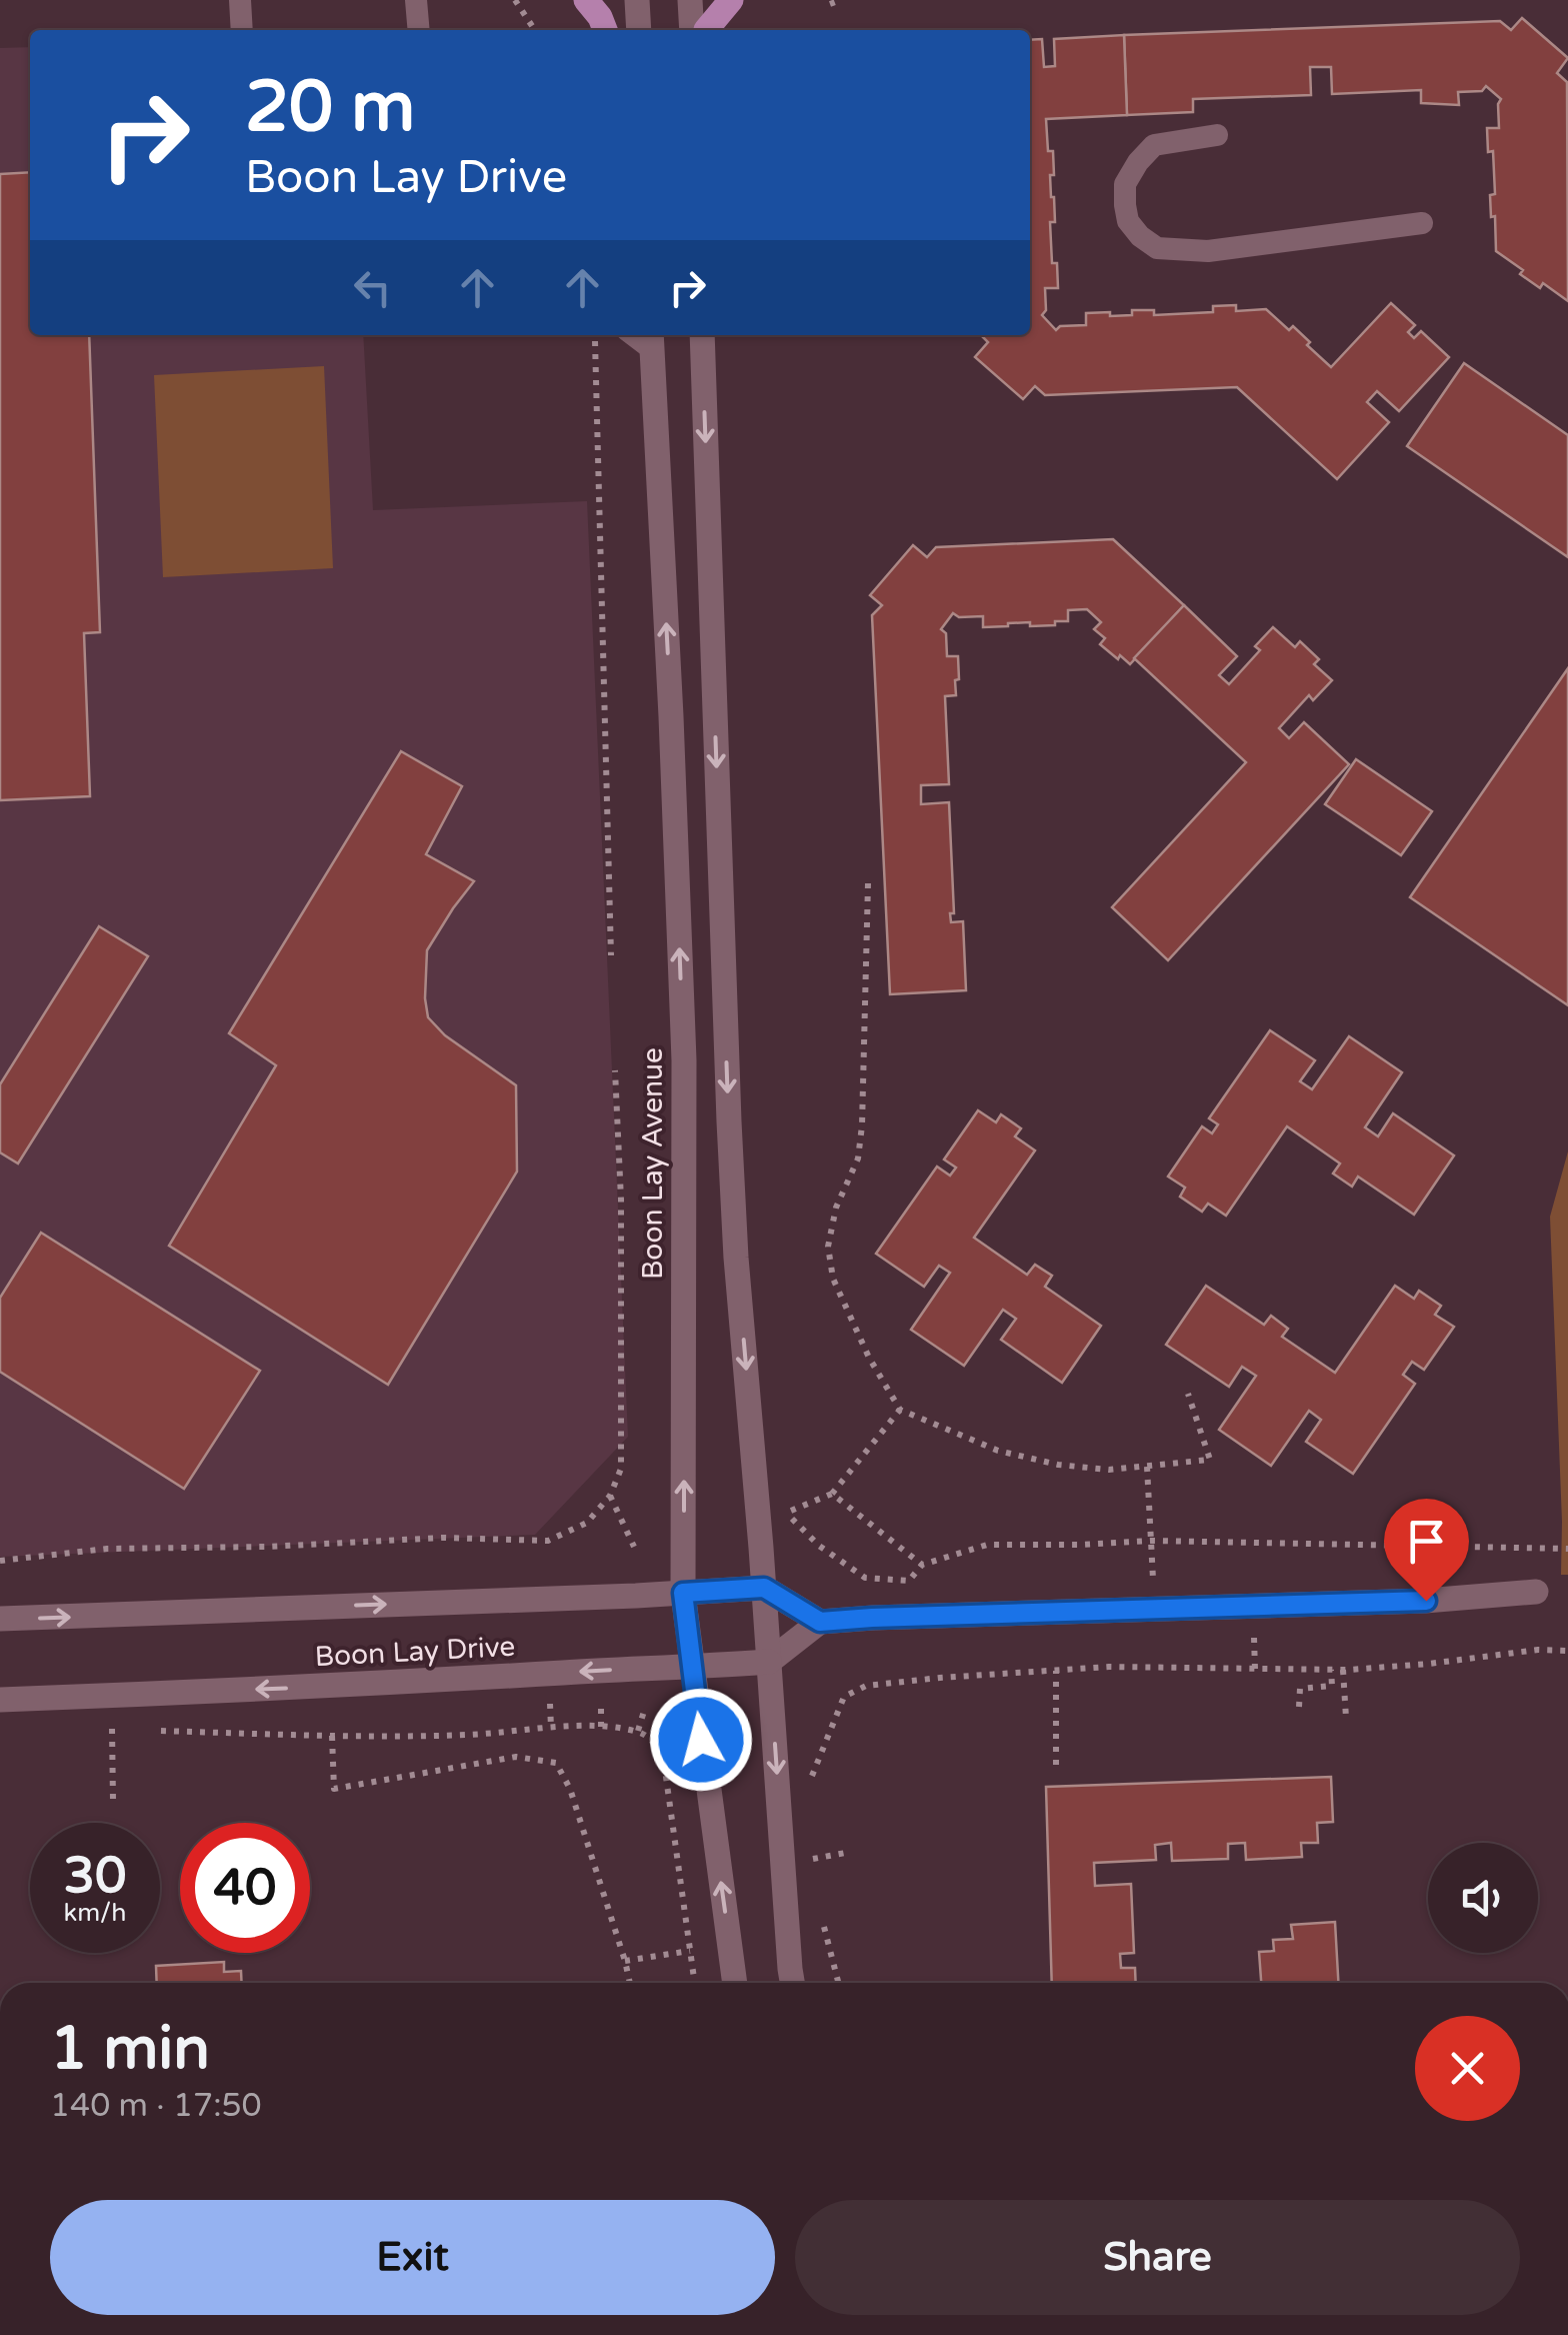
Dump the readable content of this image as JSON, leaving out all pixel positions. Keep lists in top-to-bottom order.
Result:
{
  "streets": {
    "street": ["Boon Lay Avenue", "Boon Lay Drive"]
  },
  "crossings": [
    ["Boon Lay Avenue", "Boon Lay Drive"]
  ],
  "page": {
    "turn": ["20 m", "Boon Lay Drive"],
    "speed": "30 km/h",
    "limit": "40",
    "heading": ["1 min", "140 m · 17:50"],
    "buttons": ["Exit", "Share"]
  }
}
